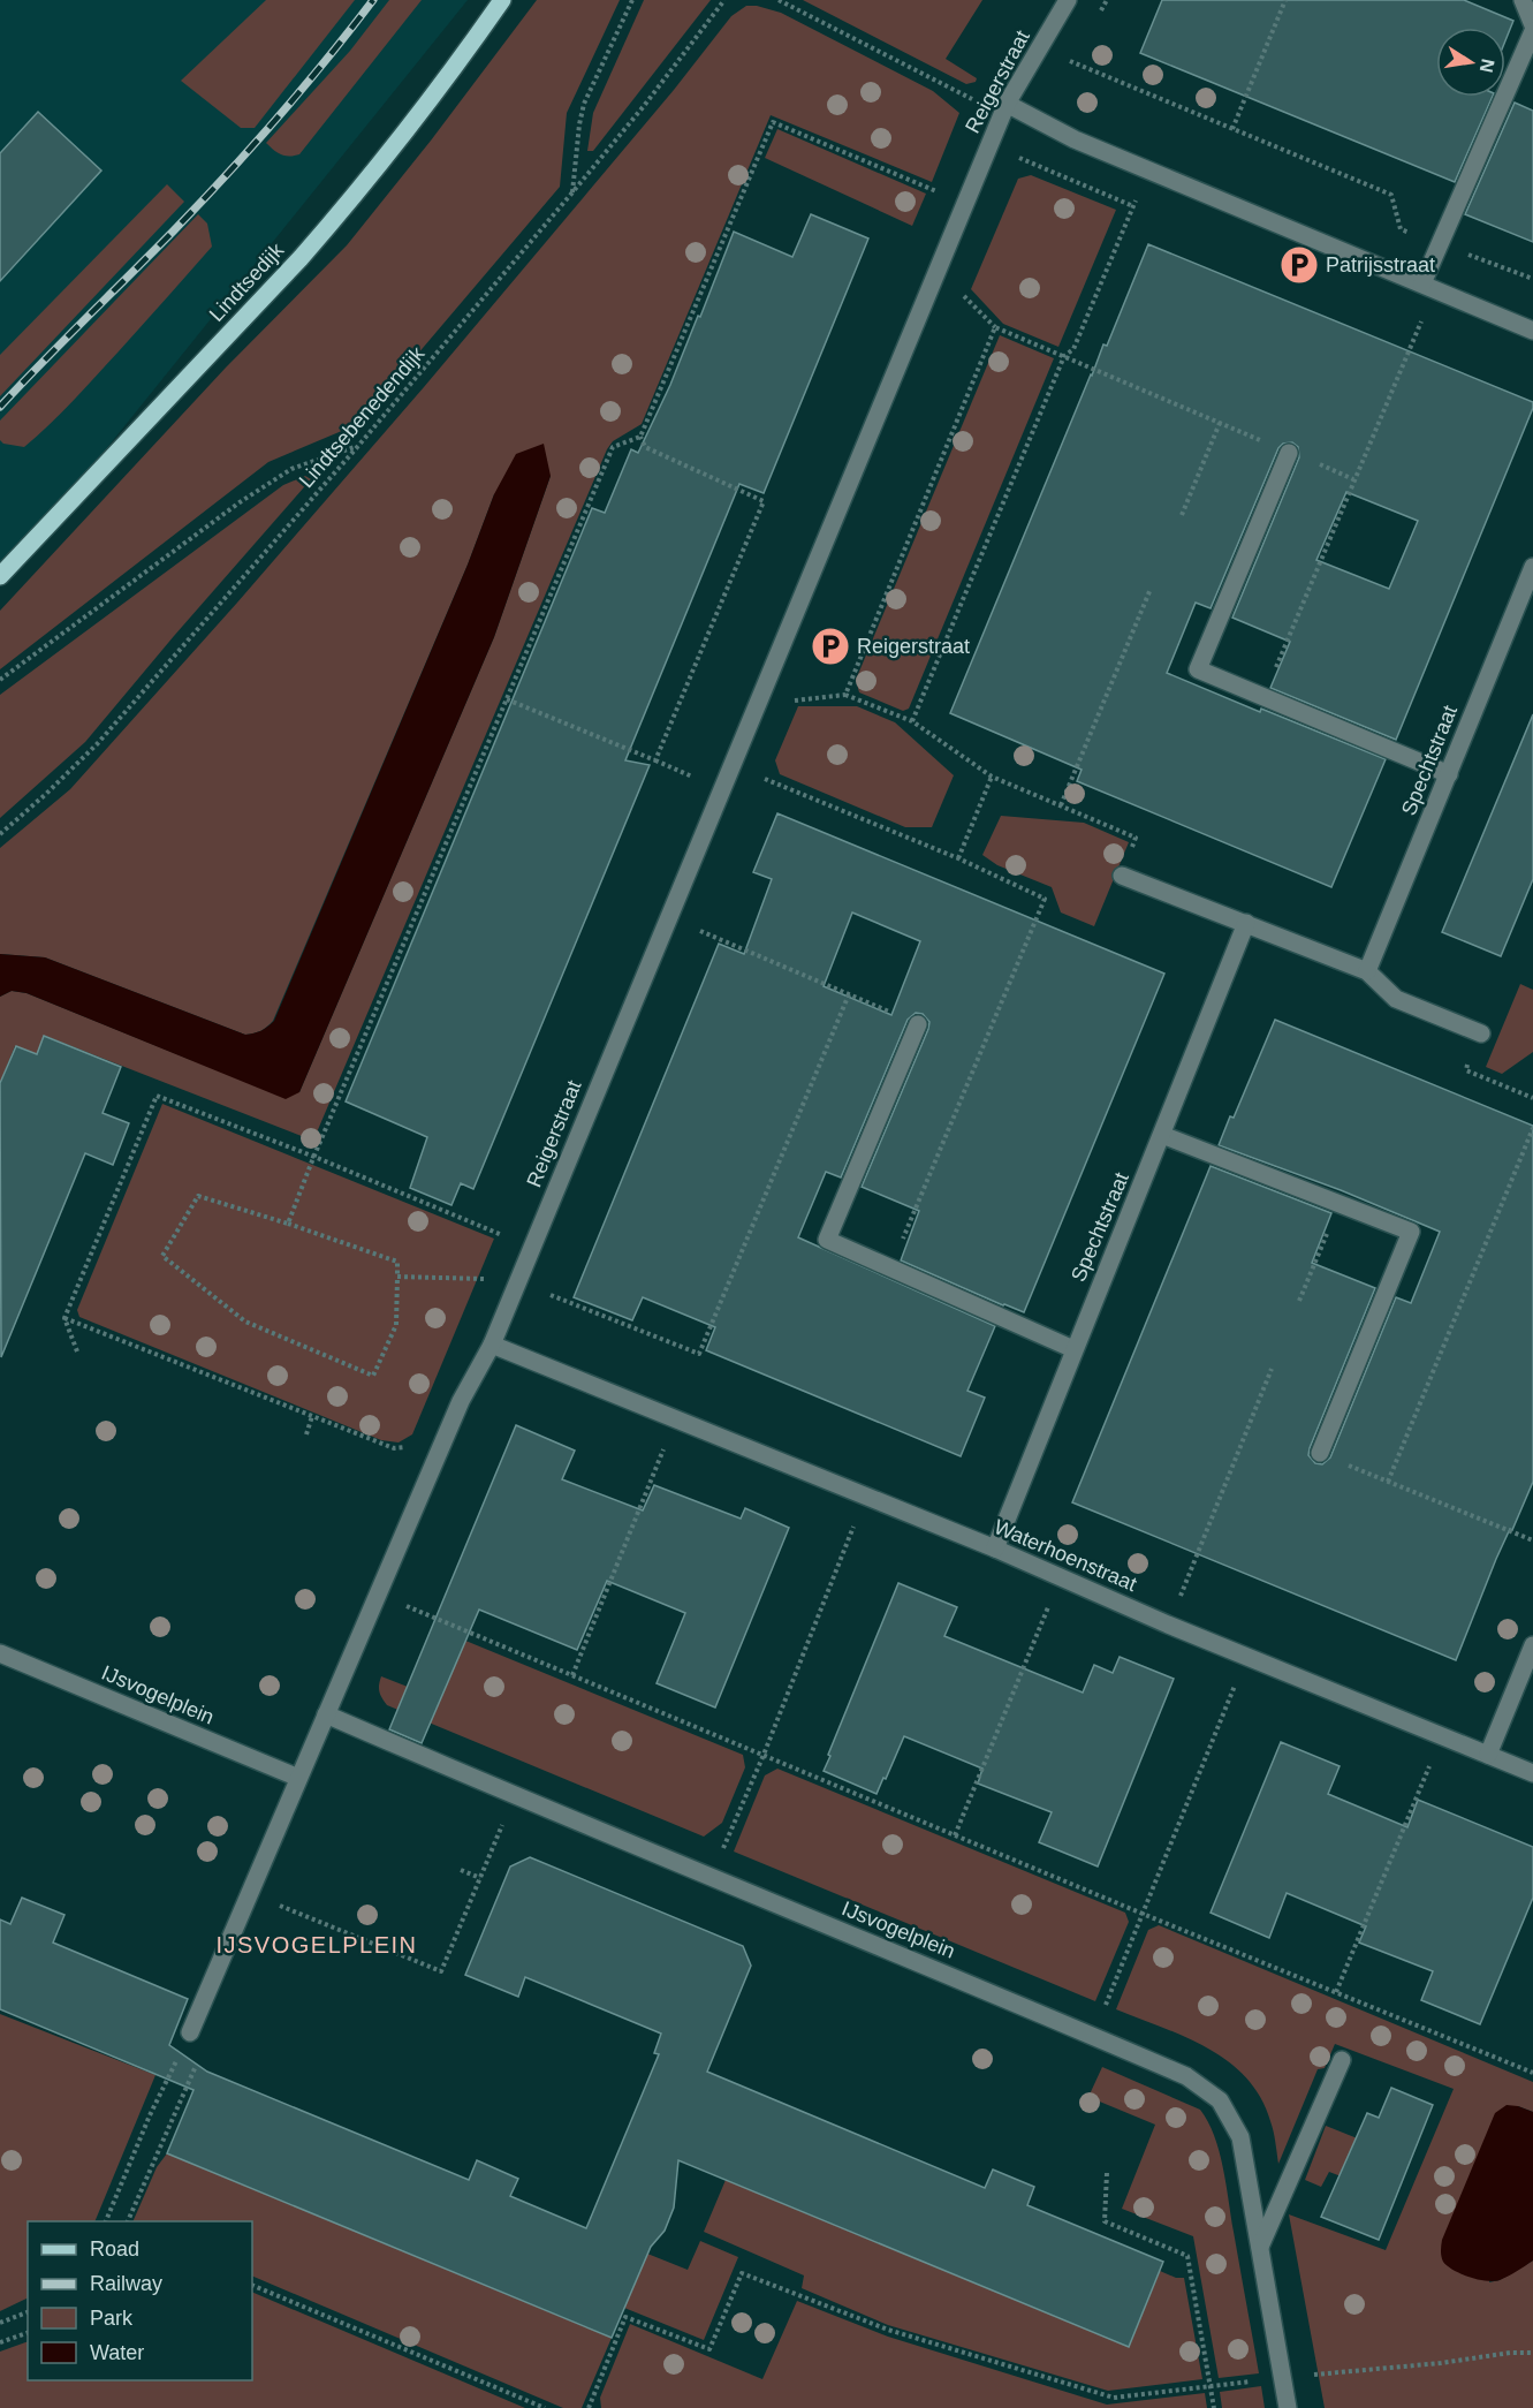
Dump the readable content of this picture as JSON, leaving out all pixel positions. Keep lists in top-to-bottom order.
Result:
{
  "streets": {
    "main road": ["Lindtsedijk"],
    "street": [
      "Reigerstraat",
      "Spechtstraat",
      "Waterhoenstraat",
      "IJsvogelplein"
    ],
    "path": ["Lindtsebenedendijk"]
  },
  "crossings": [
    ["Reigerstraat", "Waterhoenstraat"],
    ["Reigerstraat", "IJsvogelplein"],
    ["Spechtstraat", "Waterhoenstraat"]
  ],
  "districts": ["IJSVOGELPLEIN"],
  "places": {
    "parking": ["Patrijsstraat", "Reigerstraat"]
  },
  "legend": [
    "Road",
    "Railway",
    "Park",
    "Water"
  ],
  "north": "right"
}
